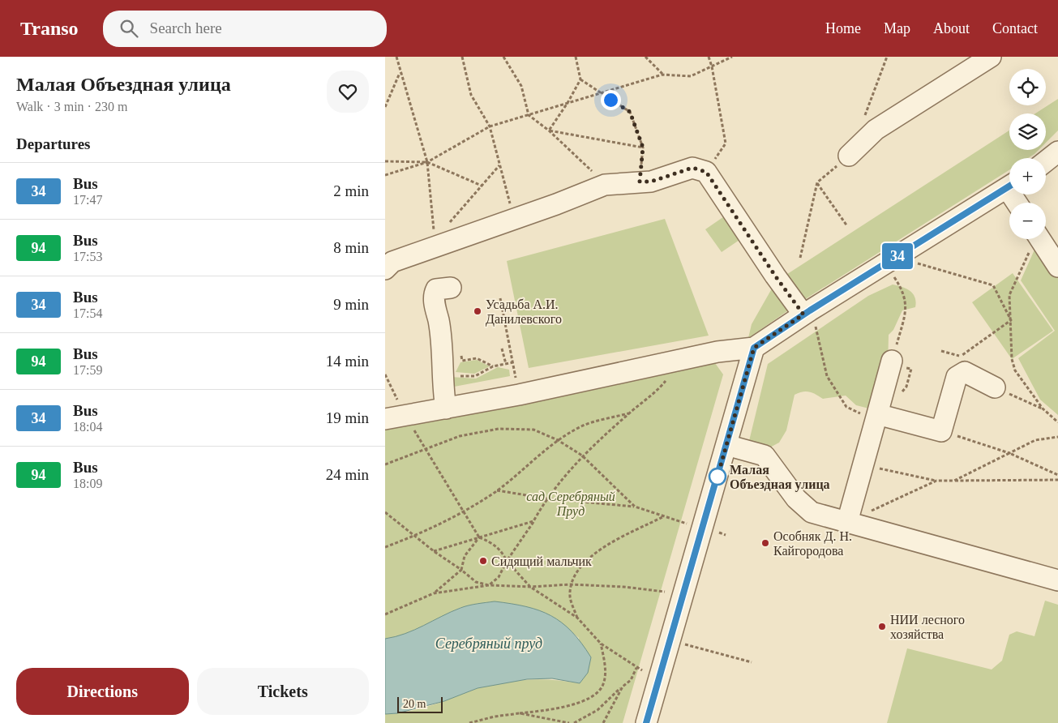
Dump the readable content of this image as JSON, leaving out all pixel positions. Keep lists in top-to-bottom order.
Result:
{
  "water": ["Серебряный пруд"],
  "parks": ["сад Серебряный Пруд"],
  "places": [
    "Усадьба А.И. Данилевского",
    "Малая Объездная улица",
    "Особняк Д. Н. Кайгородова",
    "Сидящий мальчик",
    "НИИ лесного хозяйства"
  ],
  "lines": ["bus line 34"],
  "scale_bar": "20 m",
  "page": {
    "header": "Transo",
    "search": "Search here",
    "nav": [
      "Home",
      "Map",
      "About",
      "Contact"
    ],
    "heading": [
      ["Малая Объездная улица", "Walk · 3 min · 230 m"],
      "Departures"
    ],
    "on_map": "34",
    "map_buttons": ["+", "−"],
    "list": [
      {
        "mark": "34",
        "name": "Bus",
        "note": "17:47",
        "value": "2 min"
      },
      {
        "mark": "94",
        "name": "Bus",
        "note": "17:53",
        "value": "8 min"
      },
      {
        "mark": "34",
        "name": "Bus",
        "note": "17:54",
        "value": "9 min"
      },
      {
        "mark": "94",
        "name": "Bus",
        "note": "17:59",
        "value": "14 min"
      },
      {
        "mark": "34",
        "name": "Bus",
        "note": "18:04",
        "value": "19 min"
      },
      {
        "mark": "94",
        "name": "Bus",
        "note": "18:09",
        "value": "24 min"
      }
    ],
    "buttons": ["Directions", "Tickets"],
    "scale": "20 m"
  }
}
